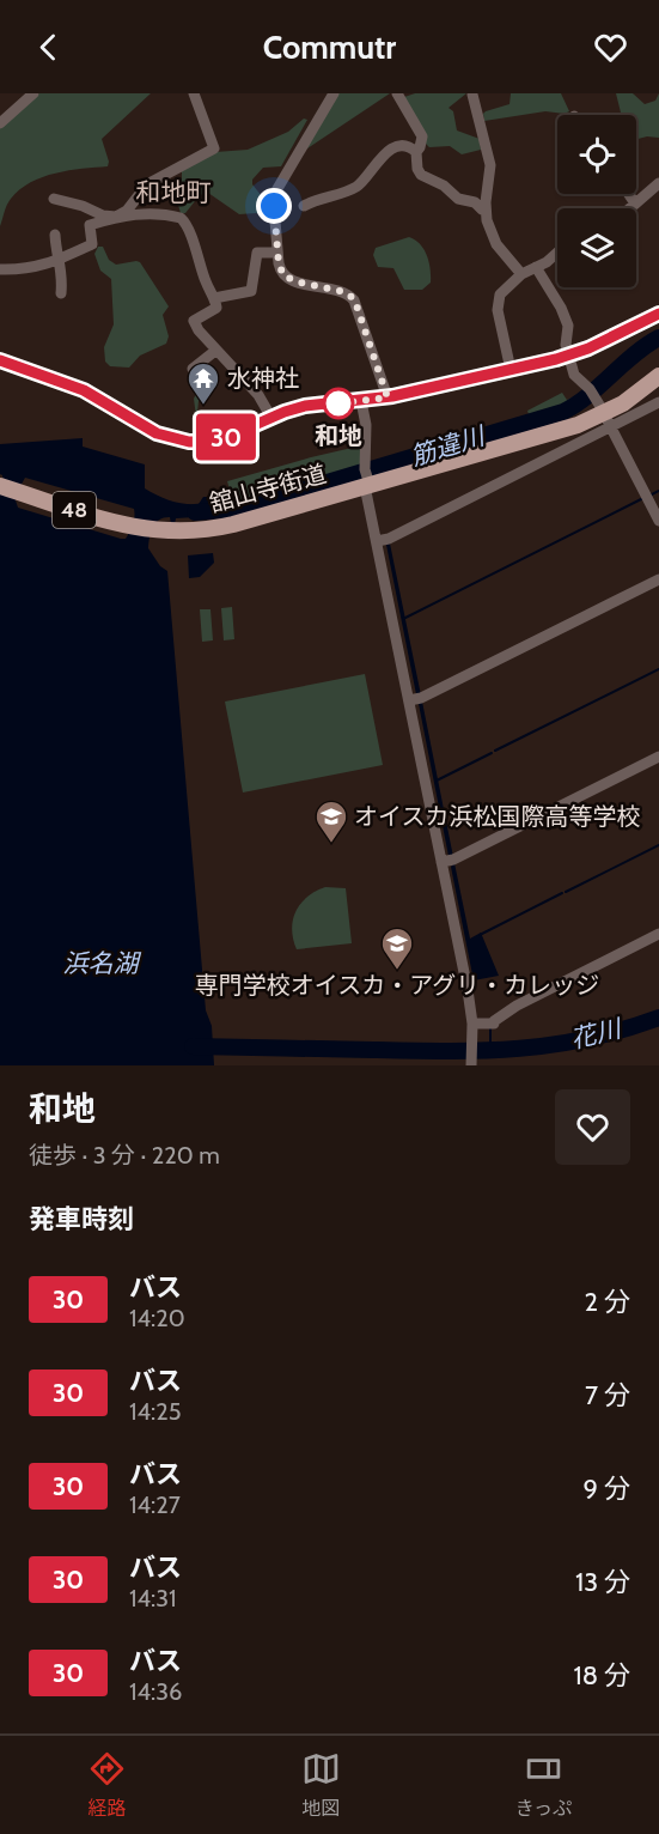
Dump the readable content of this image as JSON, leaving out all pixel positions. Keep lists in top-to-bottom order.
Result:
{
  "streets": {
    "main road": ["舘山寺街道", "48"]
  },
  "districts": ["和地町"],
  "water": ["筋違川", "浜名湖", "花川"],
  "places": {
    "other": ["和地"],
    "temple": ["水神社"],
    "school or university": ["オイスカ浜松国際高等学校", "専門学校オイスカ・アグリ・カレッジ"]
  },
  "lines": ["bus line 30"],
  "page": {
    "header": "Commutr",
    "on_map": "30",
    "heading": [
      ["和地", "徒歩 · 3 分 · 220 m"],
      "発車時刻"
    ],
    "list": [
      {
        "mark": "30",
        "name": "バス",
        "note": "14:20",
        "value": "2 分"
      },
      {
        "mark": "30",
        "name": "バス",
        "note": "14:25",
        "value": "7 分"
      },
      {
        "mark": "30",
        "name": "バス",
        "note": "14:27",
        "value": "9 分"
      },
      {
        "mark": "30",
        "name": "バス",
        "note": "14:31",
        "value": "13 分"
      },
      {
        "mark": "30",
        "name": "バス",
        "note": "14:36",
        "value": "18 分"
      }
    ],
    "tabs": ["経路", "地図", "きっぷ"]
  }
}
